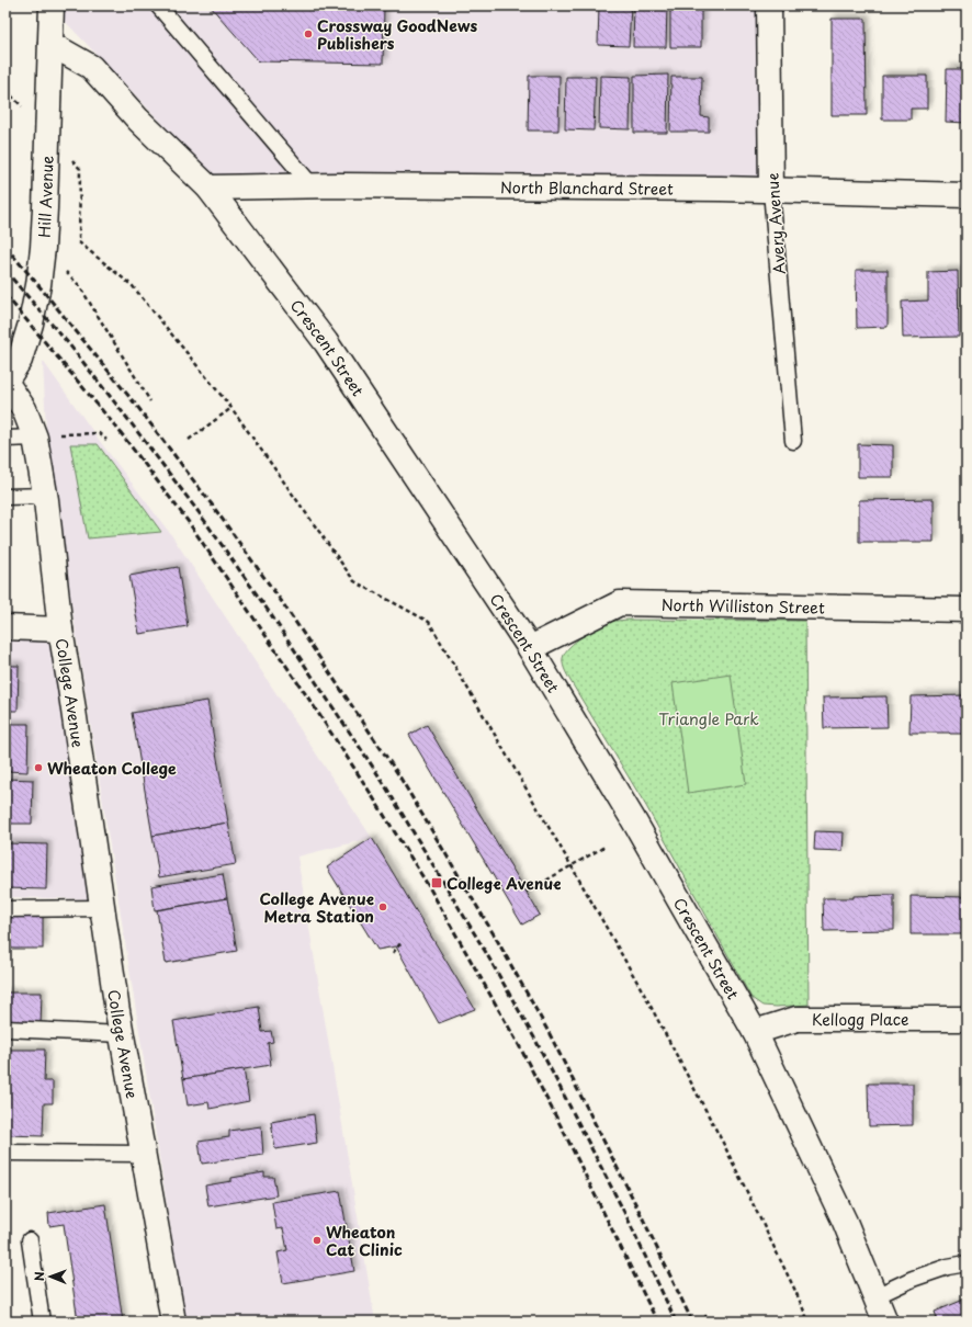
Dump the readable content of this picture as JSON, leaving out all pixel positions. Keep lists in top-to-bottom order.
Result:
{
  "streets": {
    "street": [
      "North Blanchard Street",
      "Hill Avenue",
      "Avery Avenue",
      "Crescent Street",
      "North Williston Street",
      "College Avenue",
      "Kellogg Place"
    ]
  },
  "crossings": [
    ["North Blanchard Street", "Avery Avenue"],
    ["North Blanchard Street", "Crescent Street"],
    ["Hill Avenue", "Crescent Street"],
    ["Hill Avenue", "College Avenue"],
    ["Crescent Street", "North Williston Street"],
    ["Crescent Street", "Kellogg Place"]
  ],
  "parks": ["Triangle Park"],
  "places": {
    "other": [
      "Crossway GoodNews Publishers",
      "Wheaton College",
      "College Avenue Metra Station",
      "Wheaton Cat Clinic"
    ],
    "transit": ["College Avenue"]
  },
  "north": "left"
}
